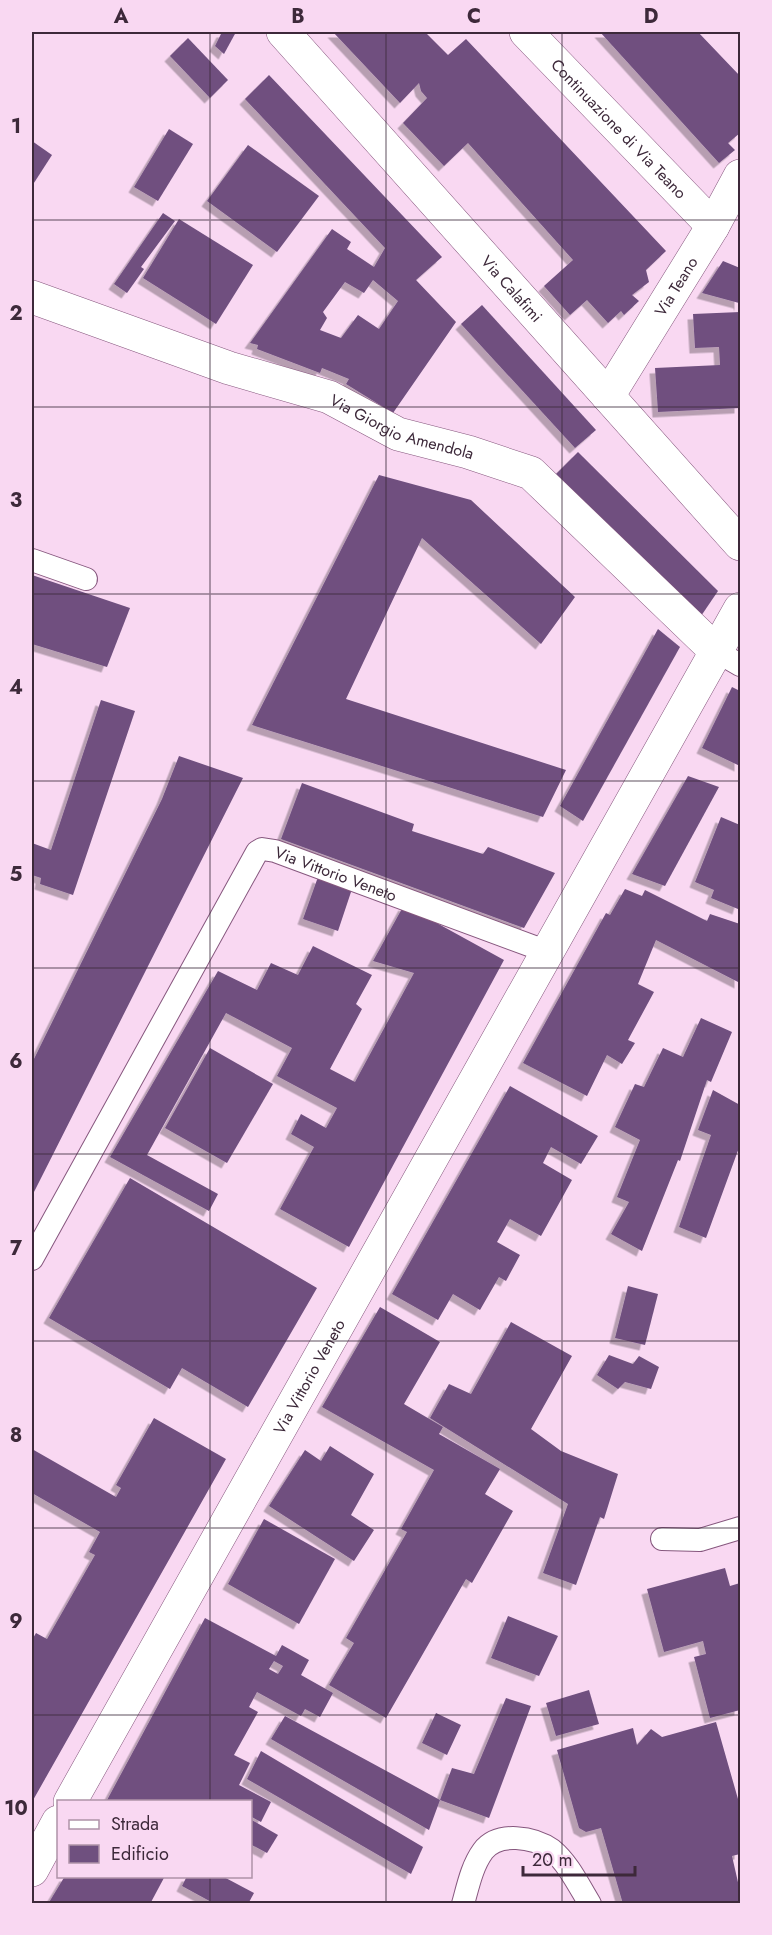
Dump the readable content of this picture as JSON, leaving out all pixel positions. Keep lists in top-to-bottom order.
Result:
{
  "streets": {
    "street": [
      "Continuazione di Via Teano",
      "Via Teano",
      "Via Calafimi",
      "Via Giorgio Amendola",
      "Via Vittorio Veneto"
    ]
  },
  "crossings": [
    ["Continuazione di Via Teano", "Via Teano"],
    ["Via Teano", "Via Calafimi"],
    ["Via Giorgio Amendola", "Via Vittorio Veneto"]
  ],
  "legend": ["Strada", "Edificio"],
  "scale_bar": "20 m",
  "grid": {
    "columns": [
      "A",
      "B",
      "C",
      "D"
    ],
    "rows": [
      "1",
      "2",
      "3",
      "4",
      "5",
      "6",
      "7",
      "8",
      "9",
      "10"
    ]
  }
}
